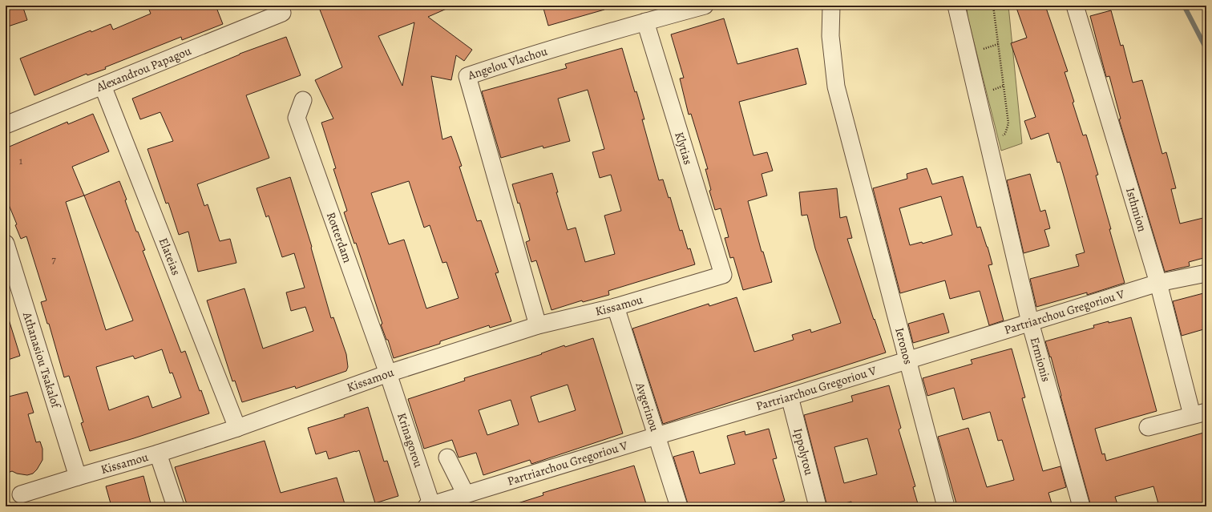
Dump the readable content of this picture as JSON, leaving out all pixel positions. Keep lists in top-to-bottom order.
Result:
{
  "streets": {
    "street": [
      "Angelou Vlachou",
      "Alexandrou Papagou",
      "Klytias",
      "Isthmion",
      "Rotterdam",
      "Elateias",
      "Kissamou",
      "Partriarchou Gregoriou V",
      "Ieronos",
      "Ermionis",
      "Athanasiou Tsakalof",
      "Avgerinou",
      "Krinagorou",
      "Ippolytou"
    ]
  },
  "crossings": [
    ["Angelou Vlachou", "Klytias"],
    ["Angelou Vlachou", "Kissamou"],
    ["Alexandrou Papagou", "Elateias"],
    ["Klytias", "Kissamou"],
    ["Isthmion", "Partriarchou Gregoriou V"],
    ["Rotterdam", "Kissamou"],
    ["Rotterdam", "Krinagorou"],
    ["Elateias", "Kissamou"],
    ["Kissamou", "Athanasiou Tsakalof"],
    ["Kissamou", "Avgerinou"],
    ["Kissamou", "Krinagorou"],
    ["Partriarchou Gregoriou V", "Ieronos"],
    ["Partriarchou Gregoriou V", "Ermionis"],
    ["Partriarchou Gregoriou V", "Avgerinou"],
    ["Partriarchou Gregoriou V", "Krinagorou"],
    ["Partriarchou Gregoriou V", "Ippolytou"]
  ],
  "house_numbers": ["1", "7"]
}
